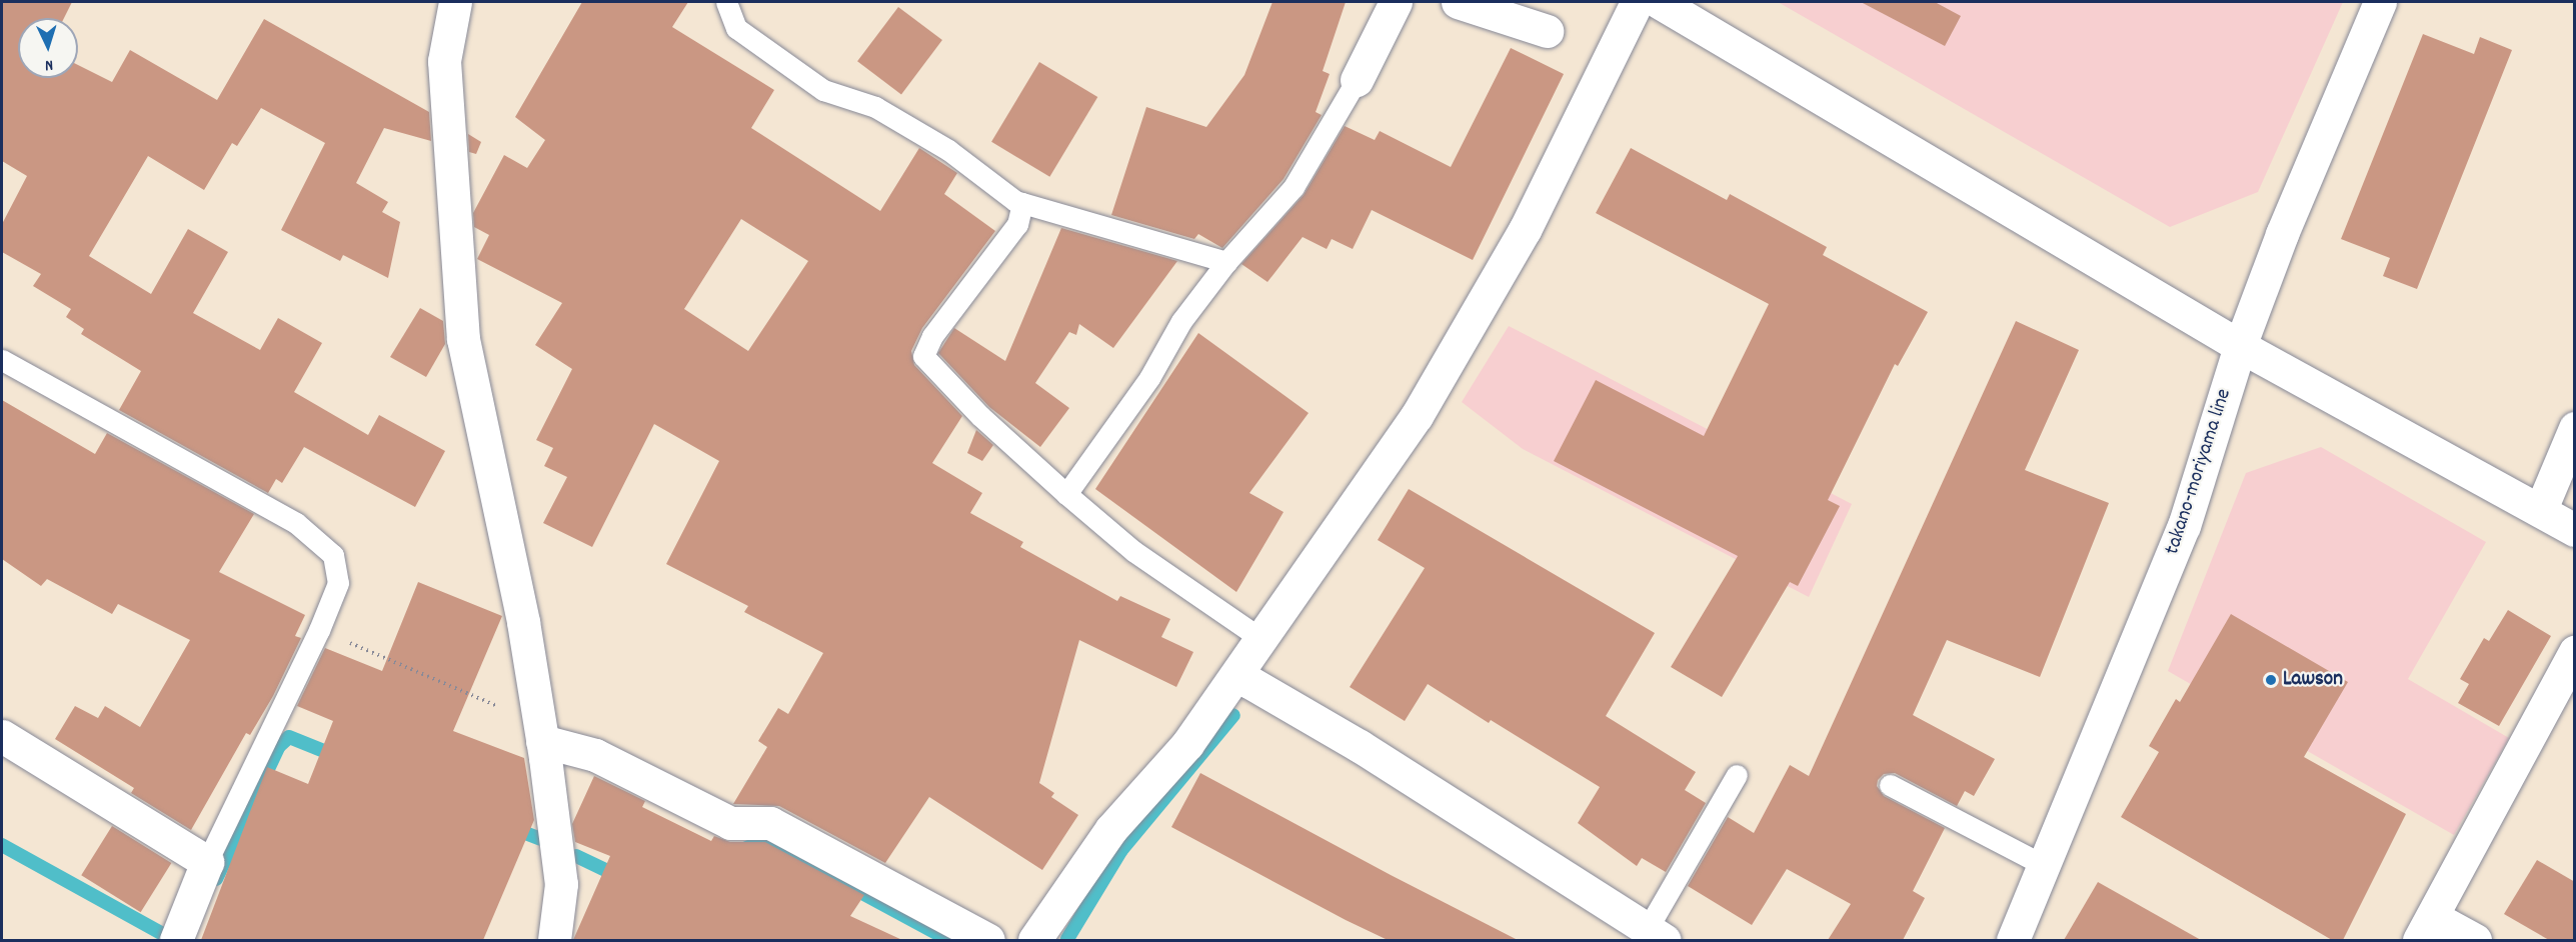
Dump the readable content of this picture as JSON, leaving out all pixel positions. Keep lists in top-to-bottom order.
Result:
{
  "streets": {
    "street": ["takano-moriyama line"]
  },
  "places": ["Lawson"],
  "north": "bottom"
}
